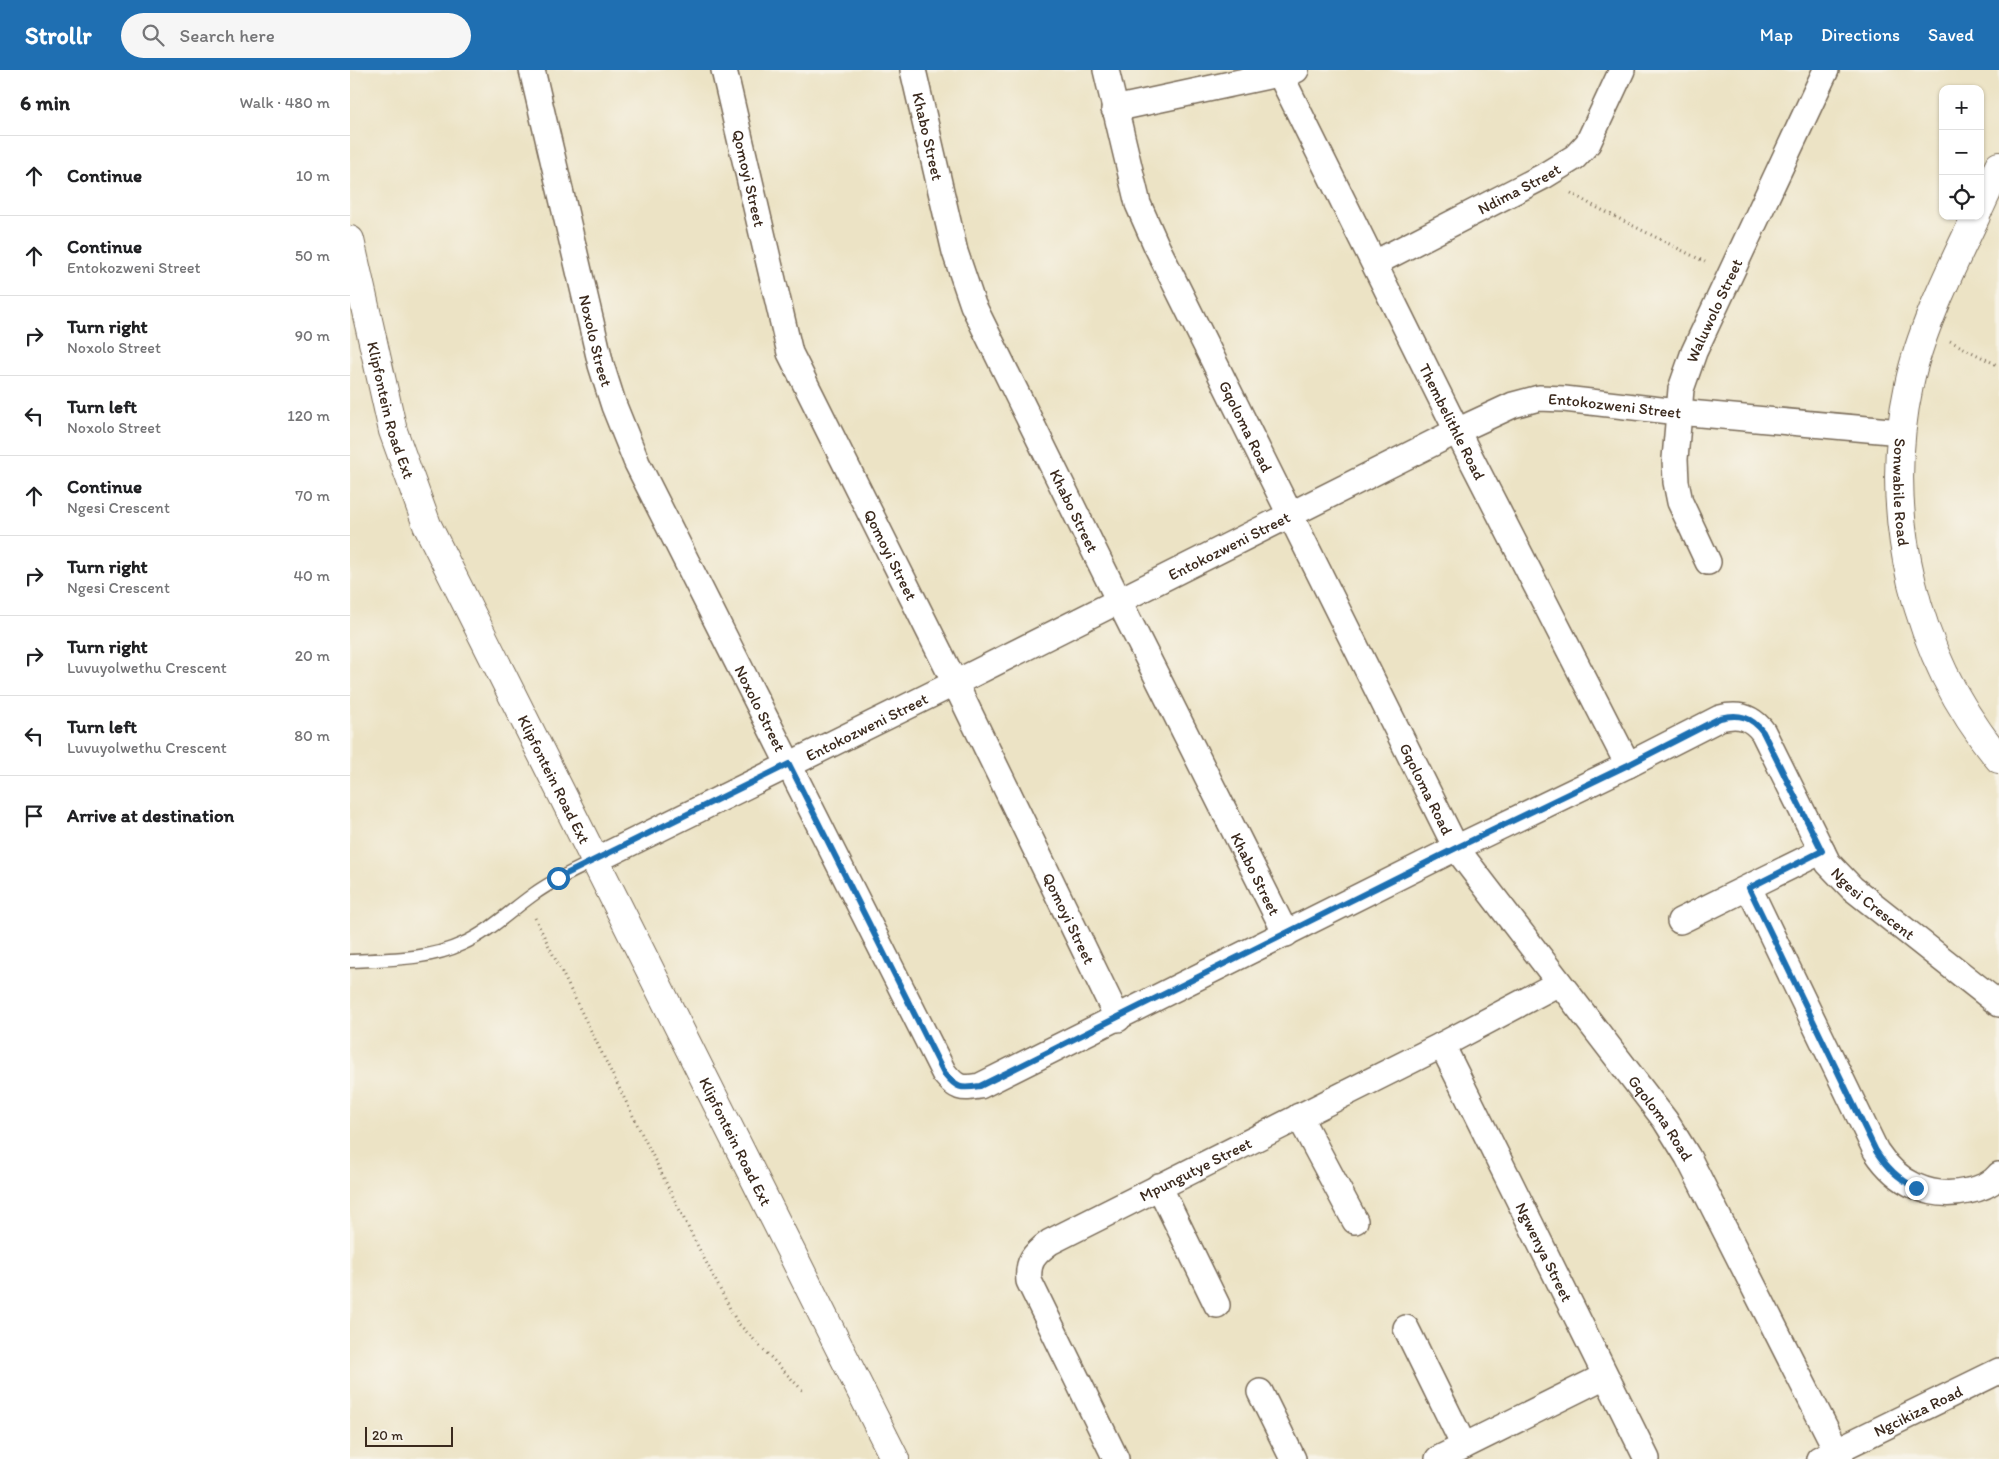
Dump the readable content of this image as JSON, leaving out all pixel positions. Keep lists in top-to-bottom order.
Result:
{
  "streets": {
    "street": [
      "Khabo Street",
      "Qomoyi Street",
      "Ndima Street",
      "Waluwolo Street",
      "Noxolo Street",
      "Entokozweni Street",
      "Klipfontein Road Ext",
      "Thembelithle Road",
      "Gqoloma Road",
      "Sonwabile Road",
      "Ngesi Crescent",
      "Mpungutye Street",
      "Ngwenya Street",
      "Ngcikiza Road"
    ]
  },
  "crossings": [
    ["Khabo Street", "Noxolo Street"],
    ["Khabo Street", "Entokozweni Street"],
    ["Qomoyi Street", "Noxolo Street"],
    ["Qomoyi Street", "Entokozweni Street"],
    ["Ndima Street", "Thembelithle Road"],
    ["Waluwolo Street", "Entokozweni Street"],
    ["Noxolo Street", "Entokozweni Street"],
    ["Noxolo Street", "Gqoloma Road"],
    ["Noxolo Street", "Ngesi Crescent"],
    ["Entokozweni Street", "Klipfontein Road Ext"],
    ["Entokozweni Street", "Thembelithle Road"],
    ["Entokozweni Street", "Gqoloma Road"],
    ["Entokozweni Street", "Sonwabile Road"],
    ["Thembelithle Road", "Ngesi Crescent"],
    ["Gqoloma Road", "Ngesi Crescent"],
    ["Gqoloma Road", "Mpungutye Street"],
    ["Gqoloma Road", "Ngcikiza Road"],
    ["Mpungutye Street", "Ngwenya Street"]
  ],
  "scale_bar": "20 m",
  "page": {
    "header": "Strollr",
    "search": "Search here",
    "nav": ["Map", "Directions", "Saved"],
    "heading": ["6 min", "Walk · 480 m"],
    "map_buttons": ["+", "−"],
    "list": [
      ["Continue", "10 m"],
      ["Continue", "Entokozweni Street", "50 m"],
      ["Turn right", "Noxolo Street", "90 m"],
      ["Turn left", "Noxolo Street", "120 m"],
      ["Continue", "Ngesi Crescent", "70 m"],
      ["Turn right", "Ngesi Crescent", "40 m"],
      ["Turn right", "Luvuyolwethu Crescent", "20 m"],
      ["Turn left", "Luvuyolwethu Crescent", "80 m"],
      "Arrive at destination"
    ],
    "scale": "20 m"
  }
}
